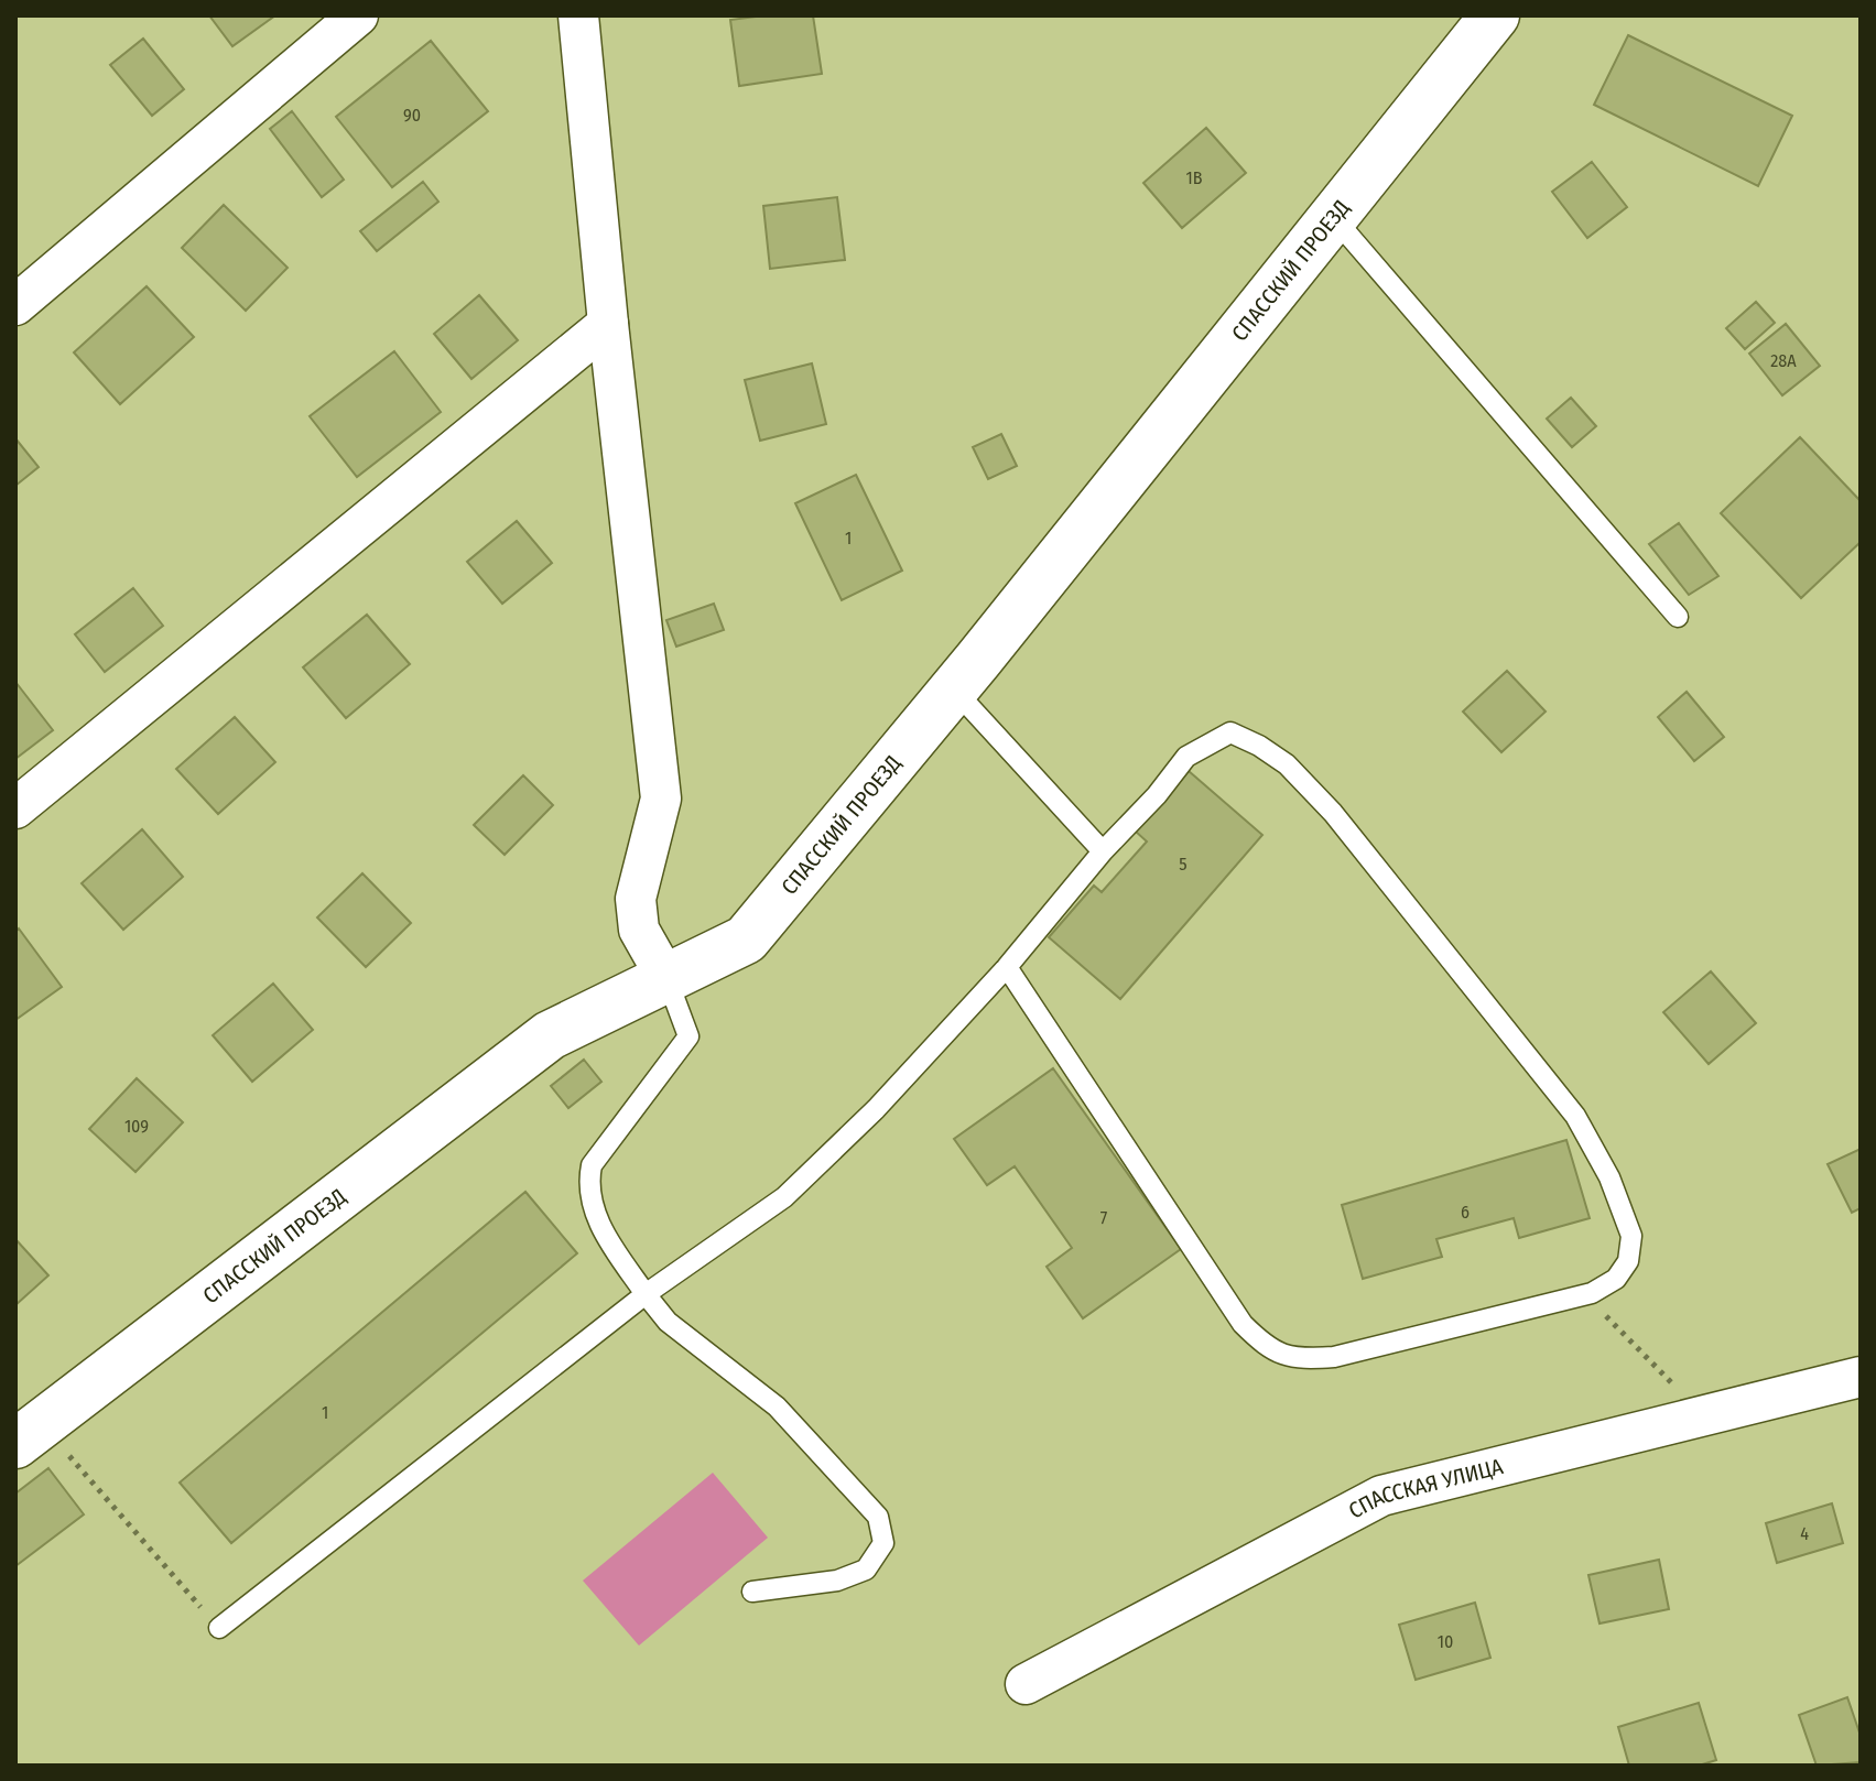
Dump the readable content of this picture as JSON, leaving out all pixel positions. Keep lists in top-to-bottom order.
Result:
{
  "streets": {
    "street": ["СПАССКИЙ ПРОЕЗД", "СПАССКАЯ УЛИЦА"]
  },
  "house_numbers": [
    "90",
    "1В",
    "28А",
    "1",
    "5",
    "109",
    "6",
    "7",
    "1",
    "4",
    "10"
  ]
}
